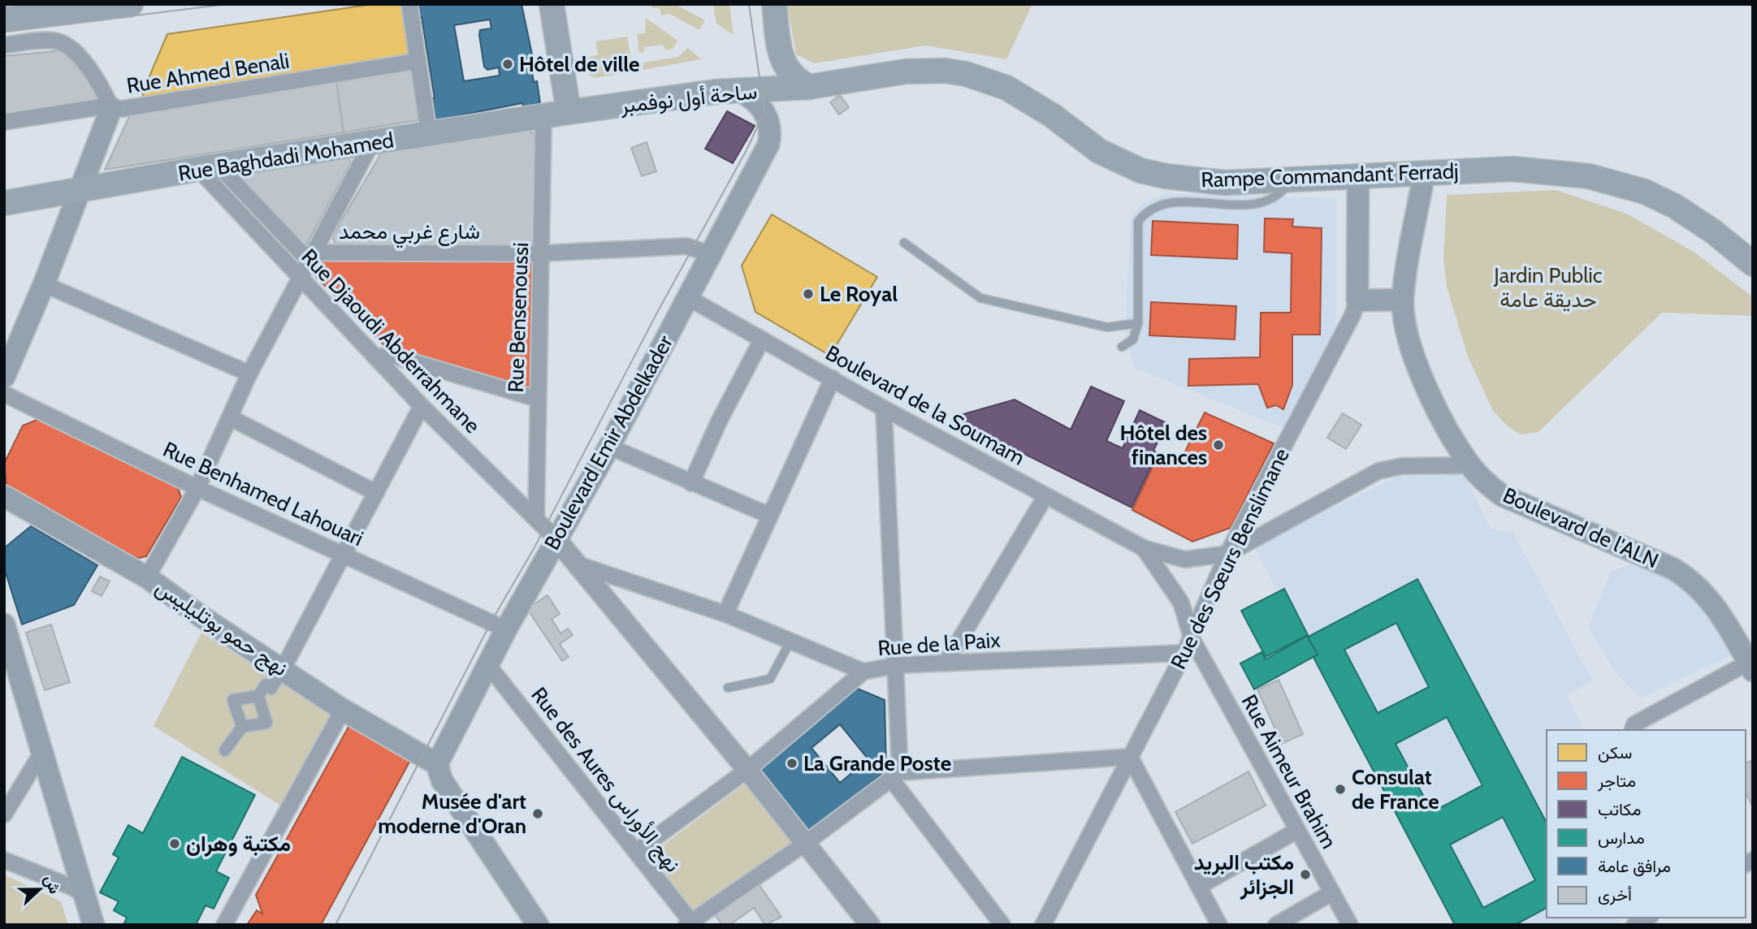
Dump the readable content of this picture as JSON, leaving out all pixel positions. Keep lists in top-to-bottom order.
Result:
{
  "streets": {
    "main road": [
      "ساحة أول نوفمبر",
      "Rue Baghdadi Mohamed",
      "Rampe Commandant Ferradj",
      "Boulevard Emir Abdelkader",
      "Boulevard de l'ALN",
      "Rue des Sœurs Benslimane",
      "نهج حمو بوتليليس"
    ],
    "street": [
      "Rue Ahmed Benali",
      "شارع غربي محمد",
      "Rue Bensenoussi",
      "Rue Djaoudi Abderrahmane",
      "Boulevard de la Soumam",
      "Rue Benhamed Lahouari",
      "Rue de la Paix",
      "Rue Aimeur Brahim",
      "Rue des Aures نهج الأوراس"
    ]
  },
  "crossings": [
    ["ساحة أول نوفمبر", "Rue Baghdadi Mohamed"],
    ["ساحة أول نوفمبر", "Rampe Commandant Ferradj"],
    ["ساحة أول نوفمبر", "Boulevard Emir Abdelkader"],
    ["Rue Baghdadi Mohamed", "Rue Bensenoussi"],
    ["Rue Baghdadi Mohamed", "Rue Djaoudi Abderrahmane"],
    ["Rampe Commandant Ferradj", "Boulevard de l'ALN"],
    ["Rampe Commandant Ferradj", "Rue des Sœurs Benslimane"],
    ["شارع غربي محمد", "Rue Bensenoussi"],
    ["شارع غربي محمد", "Boulevard Emir Abdelkader"],
    ["Rue Bensenoussi", "Rue Djaoudi Abderrahmane"],
    ["Rue Djaoudi Abderrahmane", "Boulevard Emir Abdelkader"],
    ["Boulevard de la Soumam", "Boulevard Emir Abdelkader"],
    ["Boulevard de la Soumam", "Rue Aimeur Brahim"],
    ["Boulevard Emir Abdelkader", "Rue Benhamed Lahouari"],
    ["Boulevard Emir Abdelkader", "نهج حمو بوتليليس"],
    ["Boulevard Emir Abdelkader", "Rue des Aures نهج الأوراس"],
    ["Rue des Sœurs Benslimane", "Rue de la Paix"],
    ["Rue des Sœurs Benslimane", "Rue Aimeur Brahim"]
  ],
  "parks": ["Jardin Public حديقة عامة"],
  "places": [
    "Hôtel de ville",
    "Le Royal",
    "Hôtel des finances",
    "La Grande Poste",
    "Consulat de France",
    "Musée d'art moderne d'Oran",
    "مكتبة وهران",
    "مكتب البريد الجزائر"
  ],
  "legend": [
    "سكن",
    "متاجر",
    "مكاتب",
    "مدارس",
    "مرافق عامة",
    "أخرى"
  ],
  "north": "right"
}
